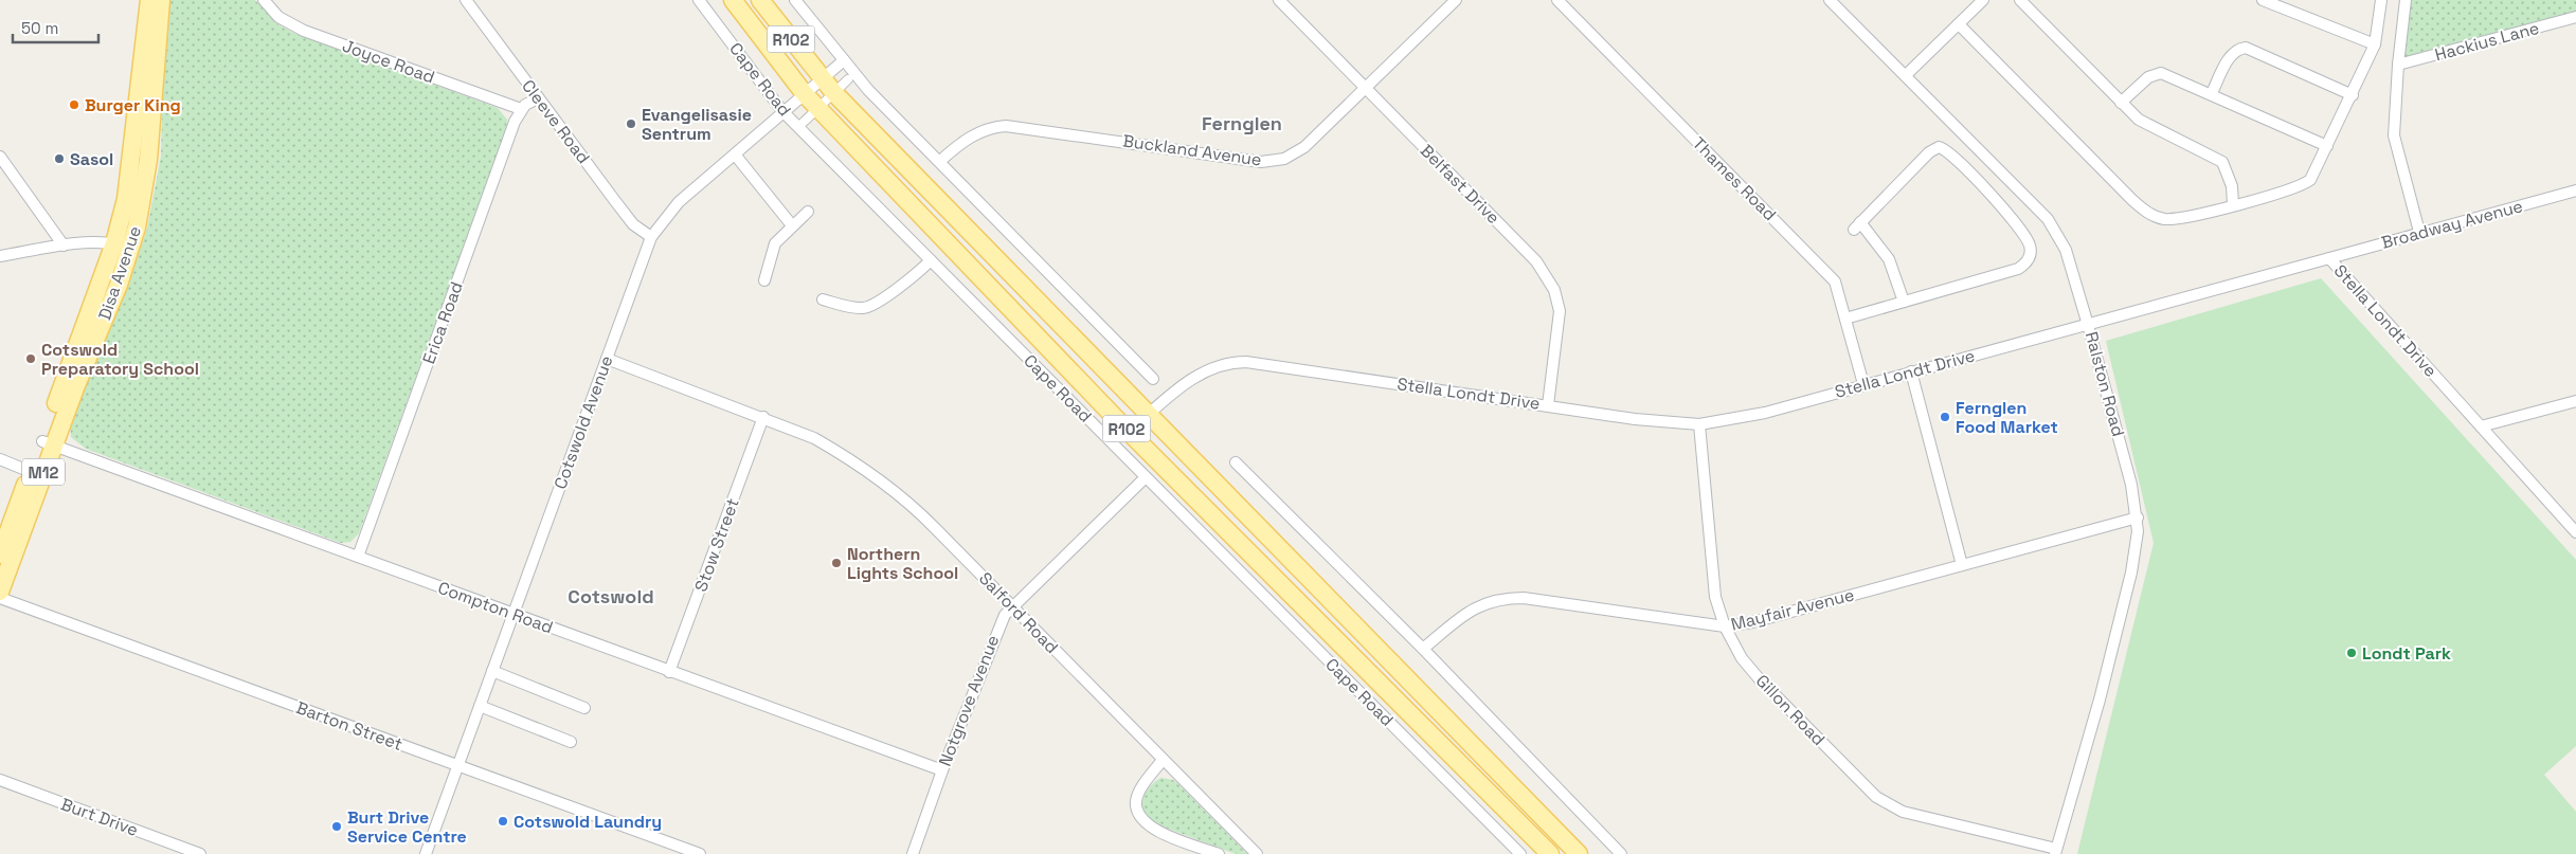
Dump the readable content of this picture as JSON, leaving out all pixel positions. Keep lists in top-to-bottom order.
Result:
{
  "streets": {
    "main road": [
      "R102",
      "Cape Road",
      "Disa Avenue",
      "M12"
    ],
    "street": [
      "Hackius Lane",
      "Joyce Road",
      "Cleeve Road",
      "Buckland Avenue",
      "Thames Road",
      "Belfast Drive",
      "Broadway Avenue",
      "Stella Londt Drive",
      "Erica Road",
      "Ralston Road",
      "Cotswold Avenue",
      "Stow Street",
      "Compton Road",
      "Mayfair Avenue",
      "Salford Road",
      "Notgrove Avenue",
      "Gillon Road",
      "Barton Street",
      "Burt Drive"
    ]
  },
  "crossings": [
    ["R102", "Stella Londt Drive"],
    ["R102", "Cotswold Avenue"],
    ["Joyce Road", "Erica Road"],
    ["Cape Road", "Stella Londt Drive"],
    ["Cape Road", "Cotswold Avenue"],
    ["Cape Road", "Notgrove Avenue"],
    ["Cleeve Road", "Cotswold Avenue"],
    ["Buckland Avenue", "Belfast Drive"],
    ["Thames Road", "Stella Londt Drive"],
    ["Belfast Drive", "Stella Londt Drive"],
    ["Broadway Avenue", "Stella Londt Drive"],
    ["Disa Avenue", "Compton Road"],
    ["Stella Londt Drive", "Ralston Road"],
    ["Stella Londt Drive", "Gillon Road"],
    ["Erica Road", "Compton Road"],
    ["Ralston Road", "Mayfair Avenue"],
    ["Ralston Road", "Gillon Road"],
    ["Cotswold Avenue", "Compton Road"],
    ["Cotswold Avenue", "Salford Road"],
    ["Cotswold Avenue", "Barton Street"],
    ["Stow Street", "Compton Road"],
    ["Stow Street", "Salford Road"],
    ["Compton Road", "Notgrove Avenue"],
    ["Mayfair Avenue", "Gillon Road"],
    ["Salford Road", "Notgrove Avenue"]
  ],
  "districts": ["Fernglen", "Cotswold"],
  "places": [
    "Burger King",
    "Evangelisasie Sentrum",
    "Sasol",
    "Cotswold Preparatory School",
    "Fernglen Food Market",
    "Northern Lights School",
    "Londt Park",
    "Cotswold Laundry",
    "Burt Drive Service Centre"
  ],
  "scale_bar": "50 m"
}
